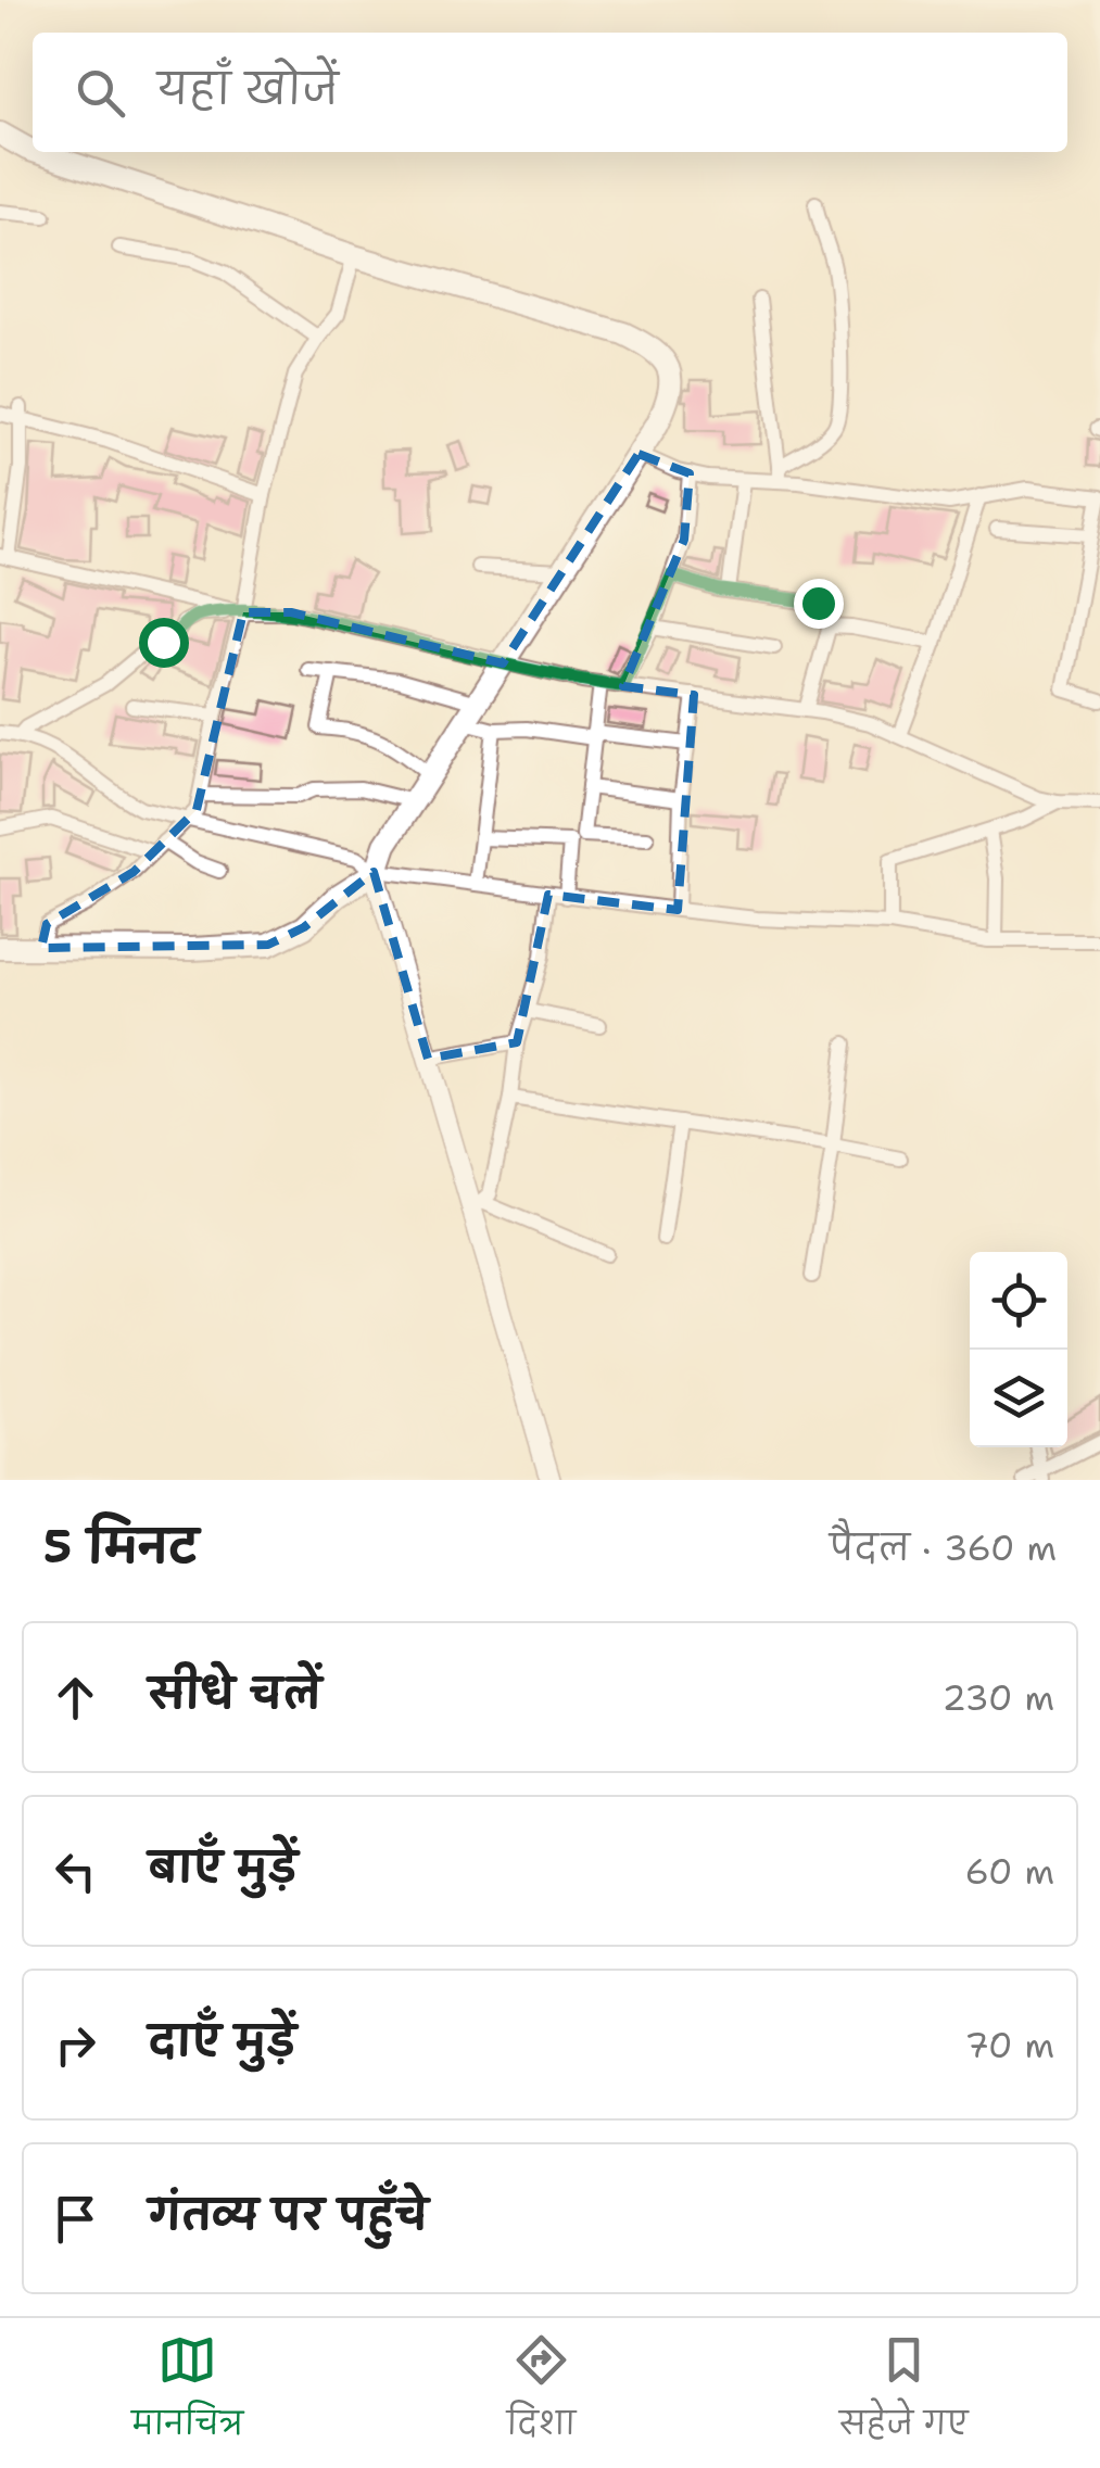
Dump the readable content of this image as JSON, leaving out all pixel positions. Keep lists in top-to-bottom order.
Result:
{
  "page": {
    "search": "यहाँ खोजें",
    "heading": ["5 मिनट", "पैदल · 360 m"],
    "list": [
      ["सीधे चलें", "230 m"],
      ["बाएँ मुड़ें", "60 m"],
      ["दाएँ मुड़ें", "70 m"],
      "गंतव्य पर पहुँचे"
    ],
    "nav": ["मानचित्र", "दिशा", "सहेजे गए"]
  }
}
